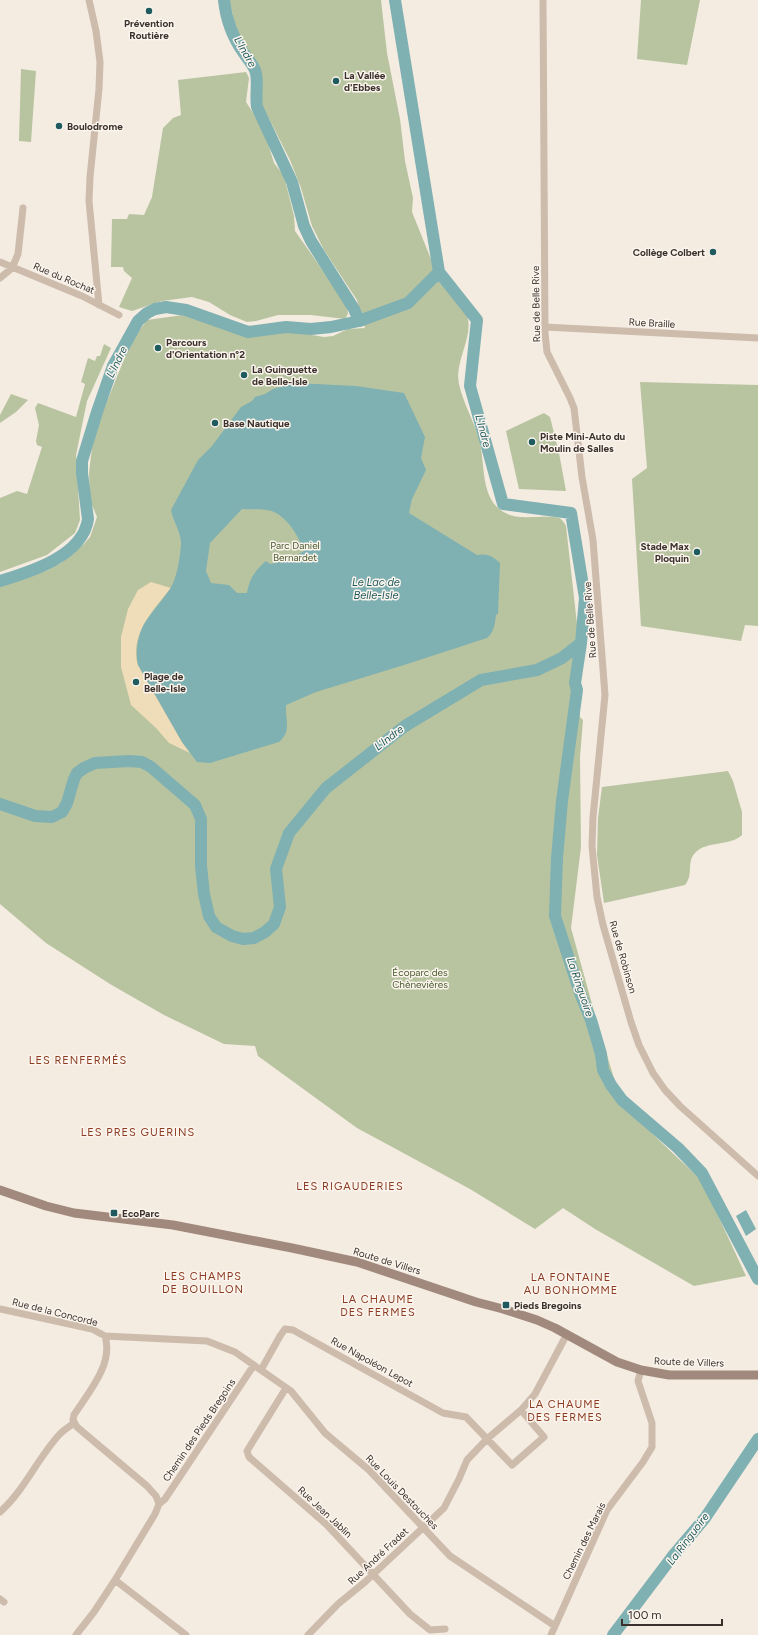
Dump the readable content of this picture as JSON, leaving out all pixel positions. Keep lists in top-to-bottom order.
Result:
{
  "streets": {
    "main road": ["Route de Villers"],
    "street": [
      "Rue du Rochat",
      "Rue de Belle Rive",
      "Rue Braille",
      "Rue de Robinson",
      "Rue de la Concorde",
      "Rue Napoléon Lepot",
      "Chemin des Pieds Bregoins",
      "Rue Louis Destouches",
      "Rue Jean Jablin",
      "Chemin des Marais",
      "Rue André Fradet"
    ]
  },
  "crossings": [
    ["Rue de Belle Rive", "Rue Braille"],
    ["Rue de Belle Rive", "Rue de Robinson"],
    ["Route de Villers", "Chemin des Marais"],
    ["Route de Villers", "Rue André Fradet"],
    ["Rue de la Concorde", "Rue Louis Destouches"],
    ["Rue Napoléon Lepot", "Rue Louis Destouches"],
    ["Rue Napoléon Lepot", "Rue André Fradet"],
    ["Chemin des Pieds Bregoins", "Rue Louis Destouches"],
    ["Rue Louis Destouches", "Rue Jean Jablin"],
    ["Rue Louis Destouches", "Chemin des Marais"],
    ["Rue Louis Destouches", "Rue André Fradet"],
    ["Rue Jean Jablin", "Rue André Fradet"]
  ],
  "districts": [
    "LES RENFERMÉS",
    "LES PRES GUERINS",
    "LES RIGAUDERIES",
    "LES CHAMPS DE BOUILLON",
    "LA FONTAINE AU BONHOMME",
    "LA CHAUME DES FERMES",
    "LA CHAUME DES FERMES"
  ],
  "water": ["L'Indre", "Le Lac de Belle-Isle", "La Ringuoire"],
  "parks": ["Parc Daniel Bernardet", "Écoparc des Chènevières"],
  "places": {
    "other": [
      "Prévention Routière",
      "La Vallée d'Ebbes",
      "Boulodrome",
      "Collège Colbert",
      "Parcours d'Orientation n°2",
      "La Guinguette de Belle-Isle",
      "Base Nautique",
      "Piste Mini-Auto du Moulin de Salles",
      "Stade Max Ploquin",
      "Plage de Belle-Isle"
    ],
    "transit": ["EcoParc", "Pieds Bregoins"]
  },
  "scale_bar": "100 m"
}
